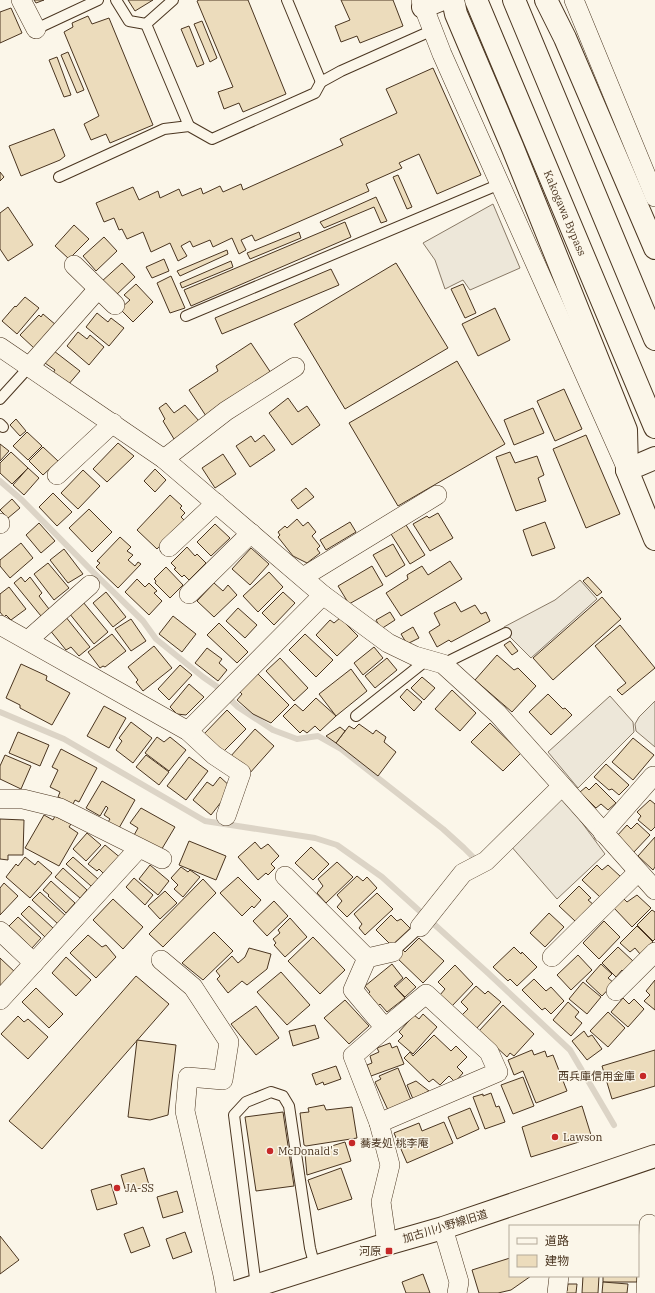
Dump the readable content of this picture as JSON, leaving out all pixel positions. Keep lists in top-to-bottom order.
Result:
{
  "streets": {
    "main road": ["Kakogawa Bypass", "加古川小野線旧道"]
  },
  "places": {
    "other": [
      "西兵庫信用金庫",
      "Lawson",
      "蕎麦処 桃李庵",
      "McDonald's",
      "JA-SS"
    ],
    "transit": ["河原"]
  },
  "legend": ["道路", "建物"]
}
